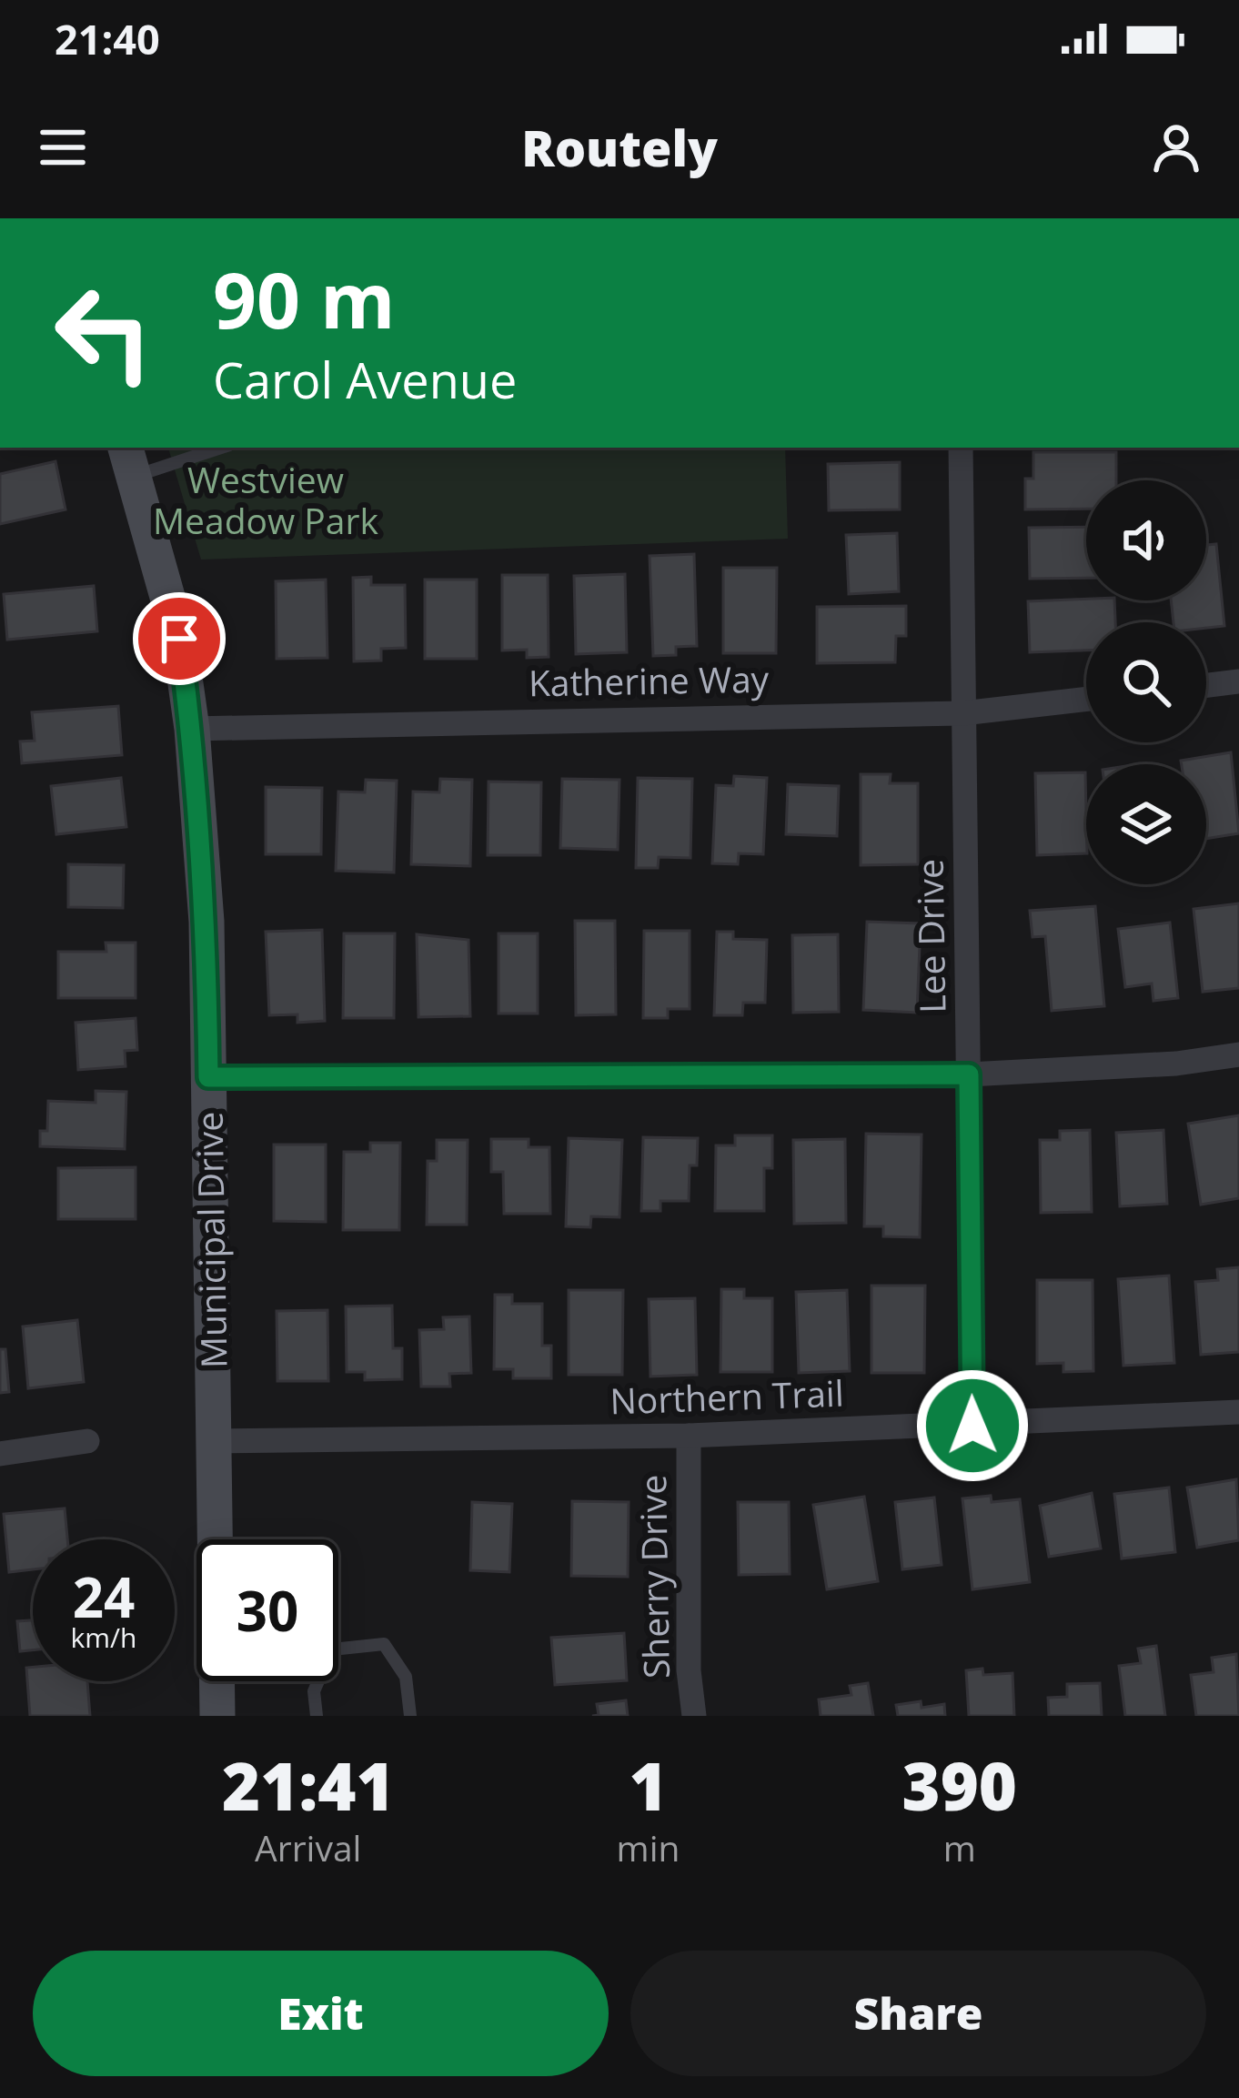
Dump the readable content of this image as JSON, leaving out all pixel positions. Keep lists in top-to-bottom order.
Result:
{
  "streets": {
    "street": [
      "Katherine Way",
      "Lee Drive",
      "Municipal Drive",
      "Northern Trail",
      "Sherry Drive"
    ]
  },
  "crossings": [
    ["Katherine Way", "Lee Drive"],
    ["Katherine Way", "Municipal Drive"],
    ["Lee Drive", "Northern Trail"],
    ["Municipal Drive", "Northern Trail"],
    ["Northern Trail", "Sherry Drive"]
  ],
  "parks": ["Westview Meadow Park"],
  "page": {
    "status": "21:40",
    "header": "Routely",
    "turn": ["90 m", "Carol Avenue"],
    "speed": "24 km/h",
    "limit": "30",
    "eta": [
      "21:41",
      "Arrival",
      "1",
      "min",
      "390",
      "m"
    ],
    "buttons": ["Exit", "Share"]
  }
}
